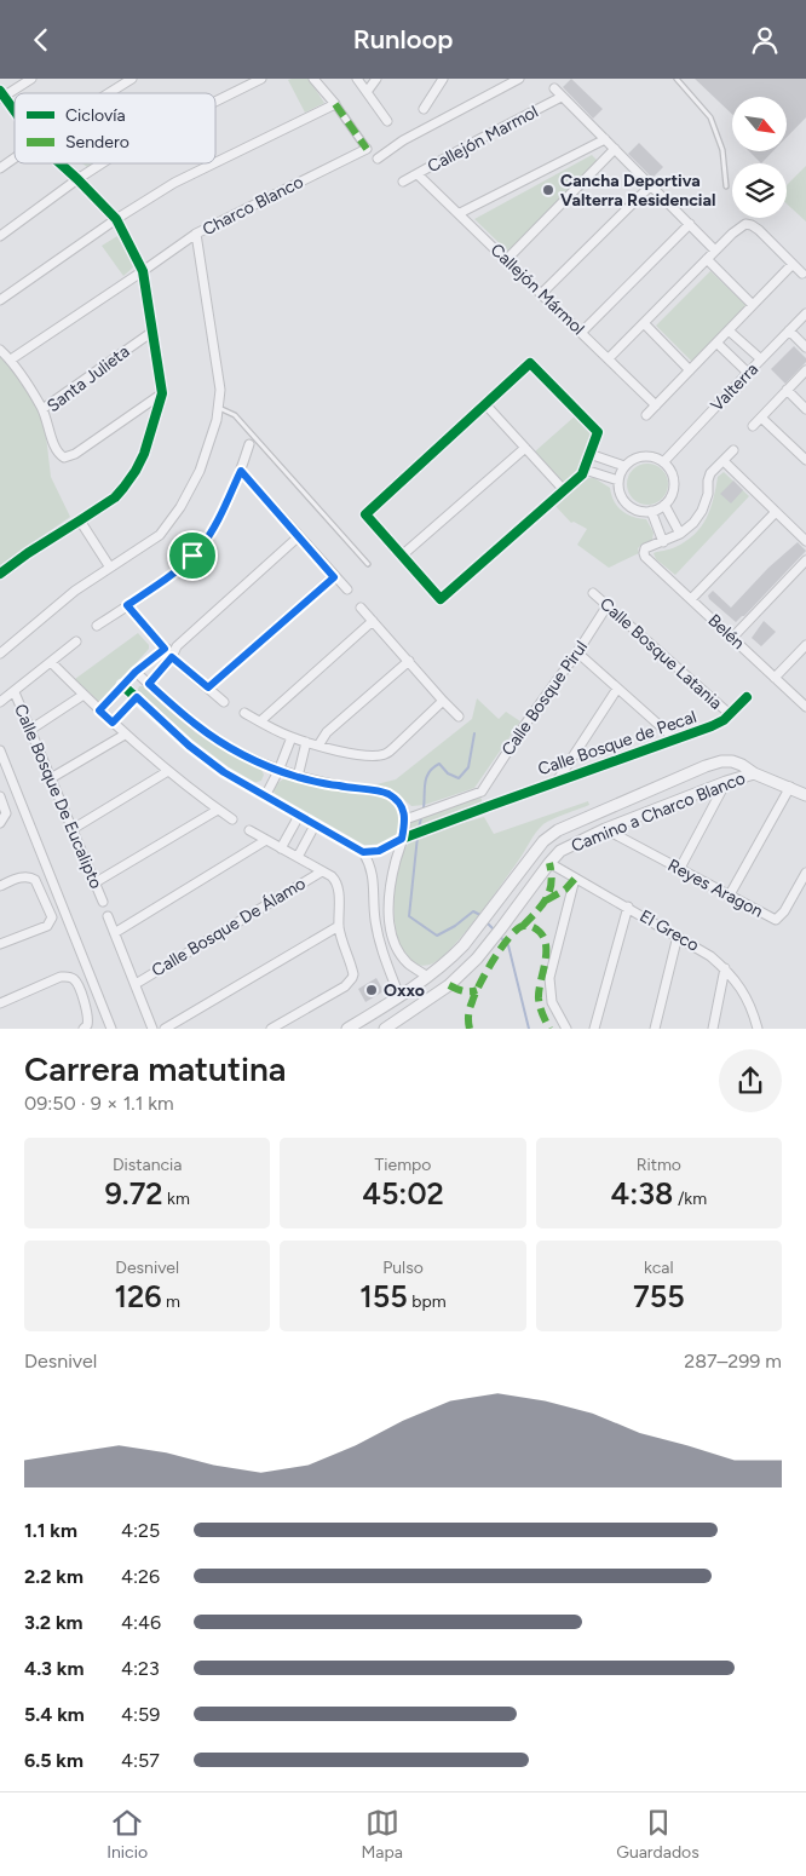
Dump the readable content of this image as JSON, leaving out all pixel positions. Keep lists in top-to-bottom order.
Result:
{
  "streets": {
    "street": [
      "Callejón Marmol",
      "Charco Blanco",
      "Callejón Mármol",
      "Santa Julieta",
      "Valterra",
      "Belén",
      "Calle Bosque Latania",
      "Calle Bosque Pirul",
      "Calle Bosque de Pecal",
      "Calle Bosque De Eucalipto",
      "Camino a Charco Blanco",
      "Reyes Aragon",
      "Calle Bosque De Álamo",
      "El Greco"
    ]
  },
  "crossings": [
    ["Callejón Marmol", "Callejón Mármol"],
    ["Calle Bosque Latania", "Calle Bosque Pirul"],
    ["Calle Bosque Latania", "Calle Bosque de Pecal"],
    ["Camino a Charco Blanco", "Reyes Aragon"],
    ["Camino a Charco Blanco", "El Greco"]
  ],
  "places": ["Cancha Deportiva Valterra Residencial", "Oxxo"],
  "legend": ["Ciclovía", "Sendero"],
  "north": "bottom right",
  "page": {
    "header": "Runloop",
    "heading": ["Carrera matutina", "09:50 · 9 × 1.1 km"],
    "stats": [
      ["Distancia", "9.72 km"],
      ["Tiempo", "45:02"],
      ["Ritmo", "4:38 /km"],
      ["Desnivel", "126 m"],
      ["Pulso", "155 bpm"],
      ["kcal", "755"]
    ],
    "chart": ["Desnivel", "287–299 m"],
    "list": [
      {
        "name": "1.1 km",
        "note": "4:25"
      },
      {
        "name": "2.2 km",
        "note": "4:26"
      },
      {
        "name": "3.2 km",
        "note": "4:46"
      },
      {
        "name": "4.3 km",
        "note": "4:23"
      },
      {
        "name": "5.4 km",
        "note": "4:59"
      },
      {
        "name": "6.5 km",
        "note": "4:57"
      }
    ],
    "tabs": ["Inicio", "Mapa", "Guardados"]
  }
}
